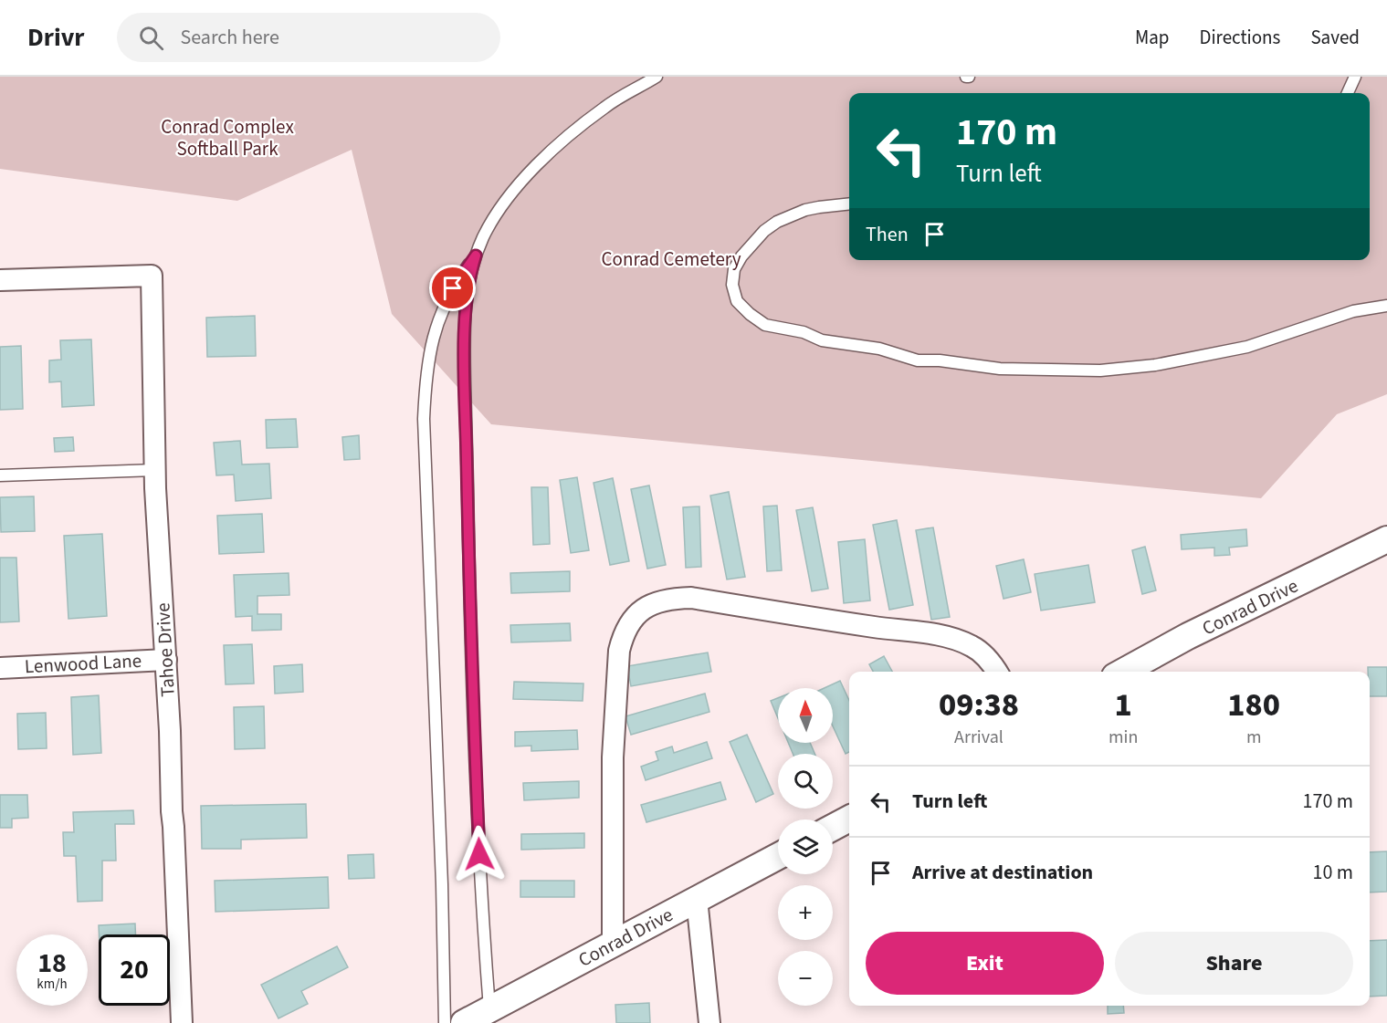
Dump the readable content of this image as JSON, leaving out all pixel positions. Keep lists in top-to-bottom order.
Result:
{
  "streets": {
    "street": ["Conrad Drive", "Tahoe Drive", "Lenwood Lane"]
  },
  "crossings": [
    ["Tahoe Drive", "Lenwood Lane"]
  ],
  "parks": ["Conrad Complex Softball Park", "Conrad Cemetery"],
  "north": "top",
  "page": {
    "header": "Drivr",
    "search": "Search here",
    "nav": ["Map", "Directions", "Saved"],
    "turn": ["170 m", "Turn left"],
    "then": "Then",
    "eta": [
      "09:38",
      "Arrival",
      "1",
      "min",
      "180",
      "m"
    ],
    "map_buttons": ["+", "−"],
    "list": [
      {
        "name": "Turn left",
        "value": "170 m"
      },
      {
        "name": "Arrive at destination",
        "value": "10 m"
      }
    ],
    "buttons": ["Exit", "Share"],
    "speed": "18 km/h",
    "limit": "20"
  }
}
